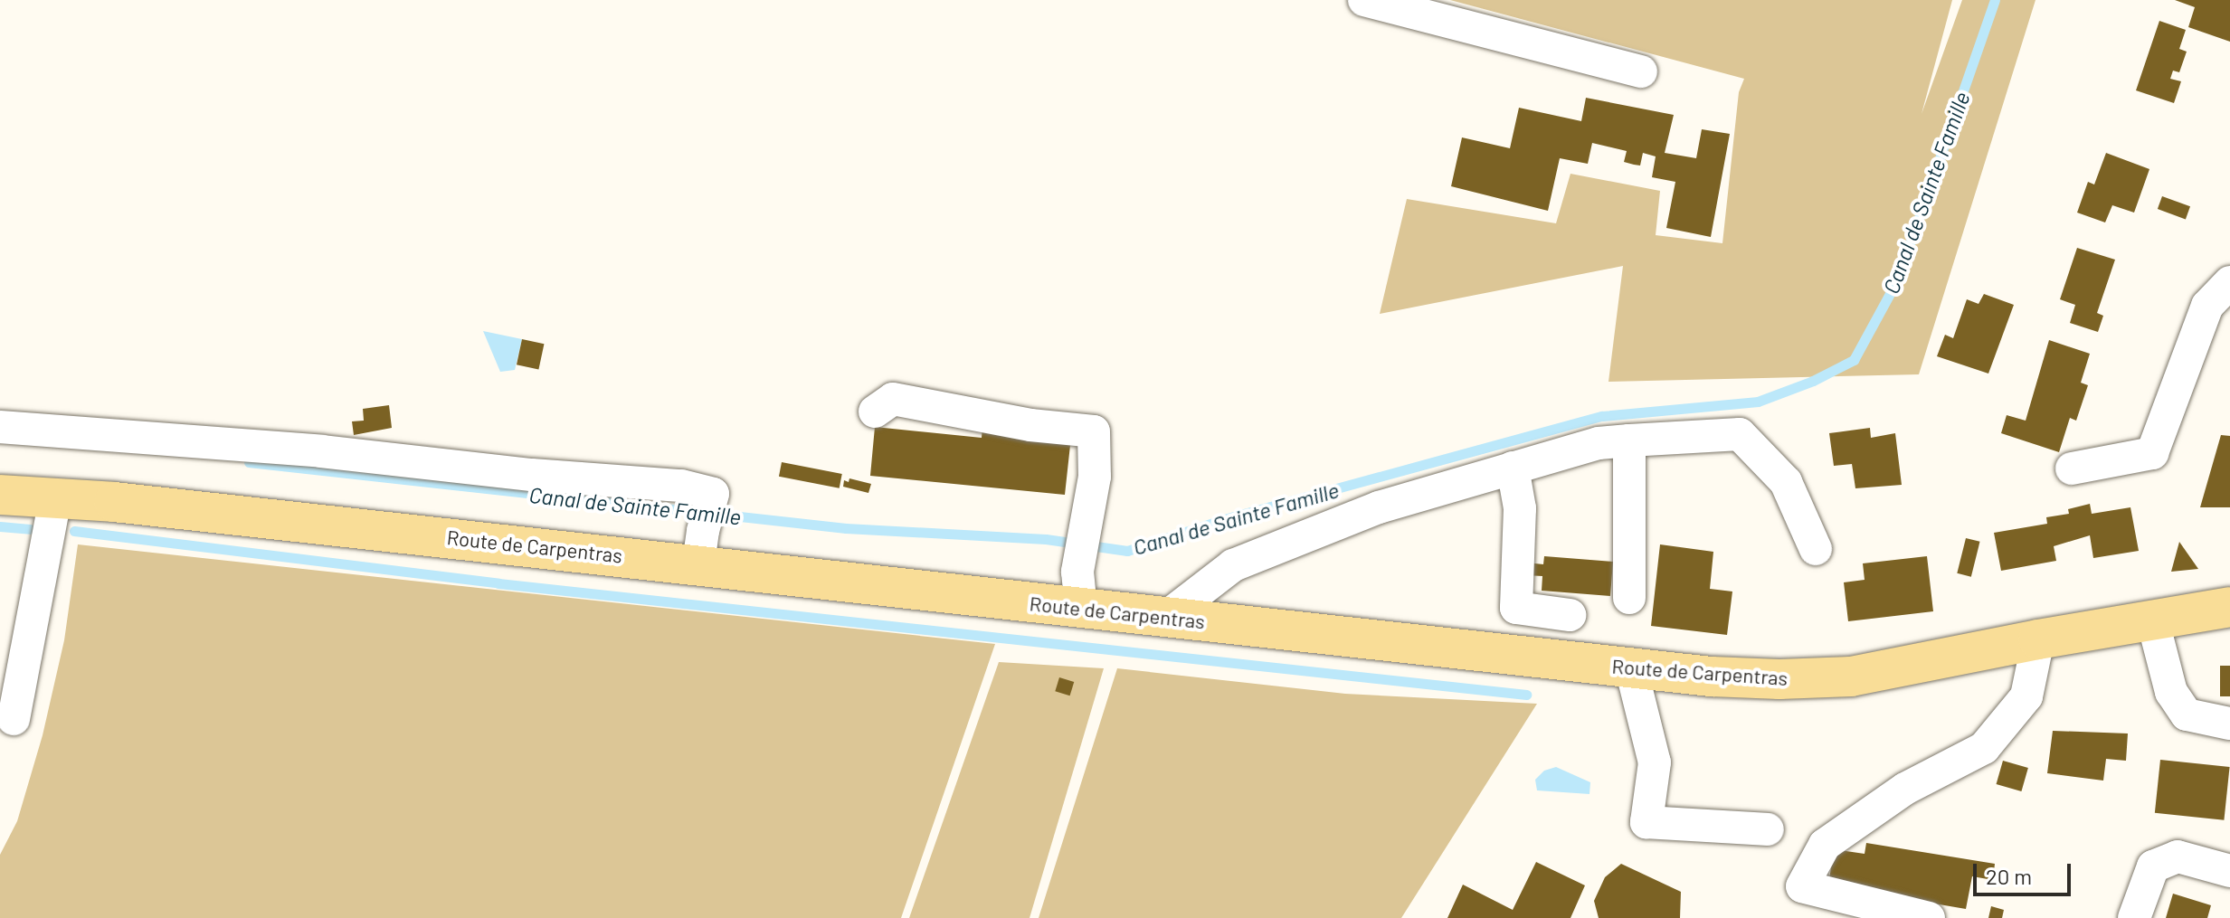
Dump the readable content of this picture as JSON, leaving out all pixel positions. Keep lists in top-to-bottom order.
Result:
{
  "streets": {
    "main road": ["Route de Carpentras"]
  },
  "water": ["Canal de Sainte Famille"],
  "scale_bar": "20 m"
}
